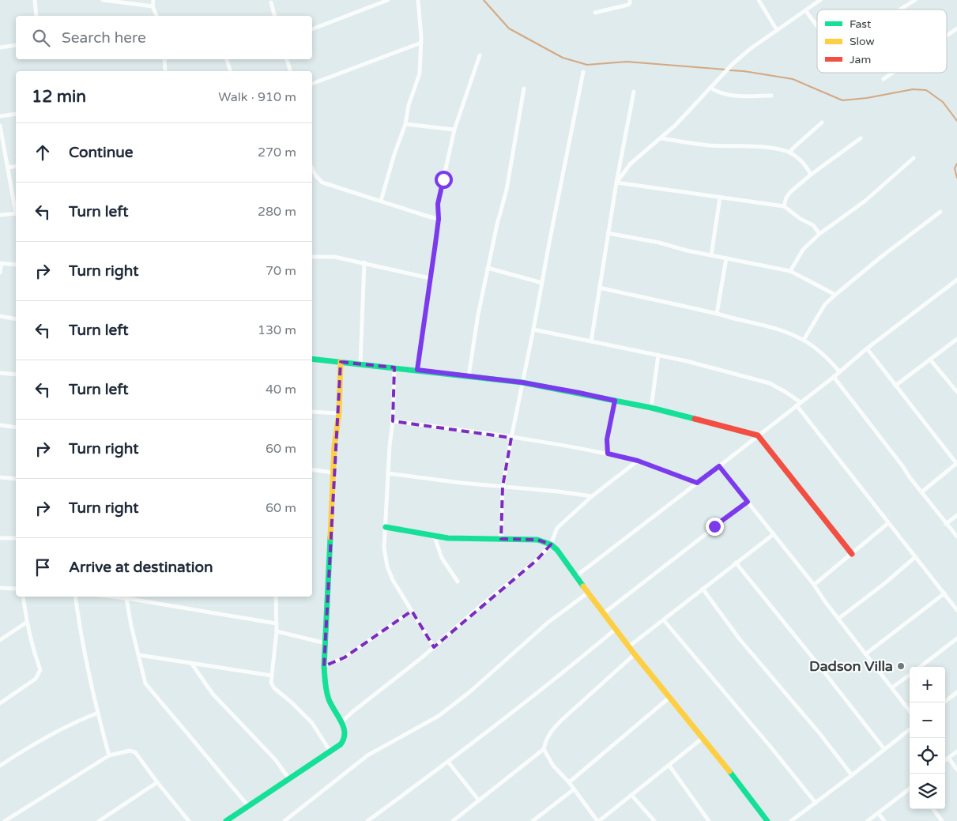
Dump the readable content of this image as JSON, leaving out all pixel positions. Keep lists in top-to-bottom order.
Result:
{
  "places": ["Dadson Villa"],
  "legend": ["Fast", "Slow", "Jam"],
  "page": {
    "search": "Search here",
    "heading": ["12 min", "Walk · 910 m"],
    "list": [
      ["Continue", "270 m"],
      ["Turn left", "280 m"],
      ["Turn right", "70 m"],
      ["Turn left", "130 m"],
      ["Turn left", "40 m"],
      ["Turn right", "60 m"],
      ["Turn right", "60 m"],
      "Arrive at destination"
    ],
    "map_buttons": ["+", "−"]
  }
}
